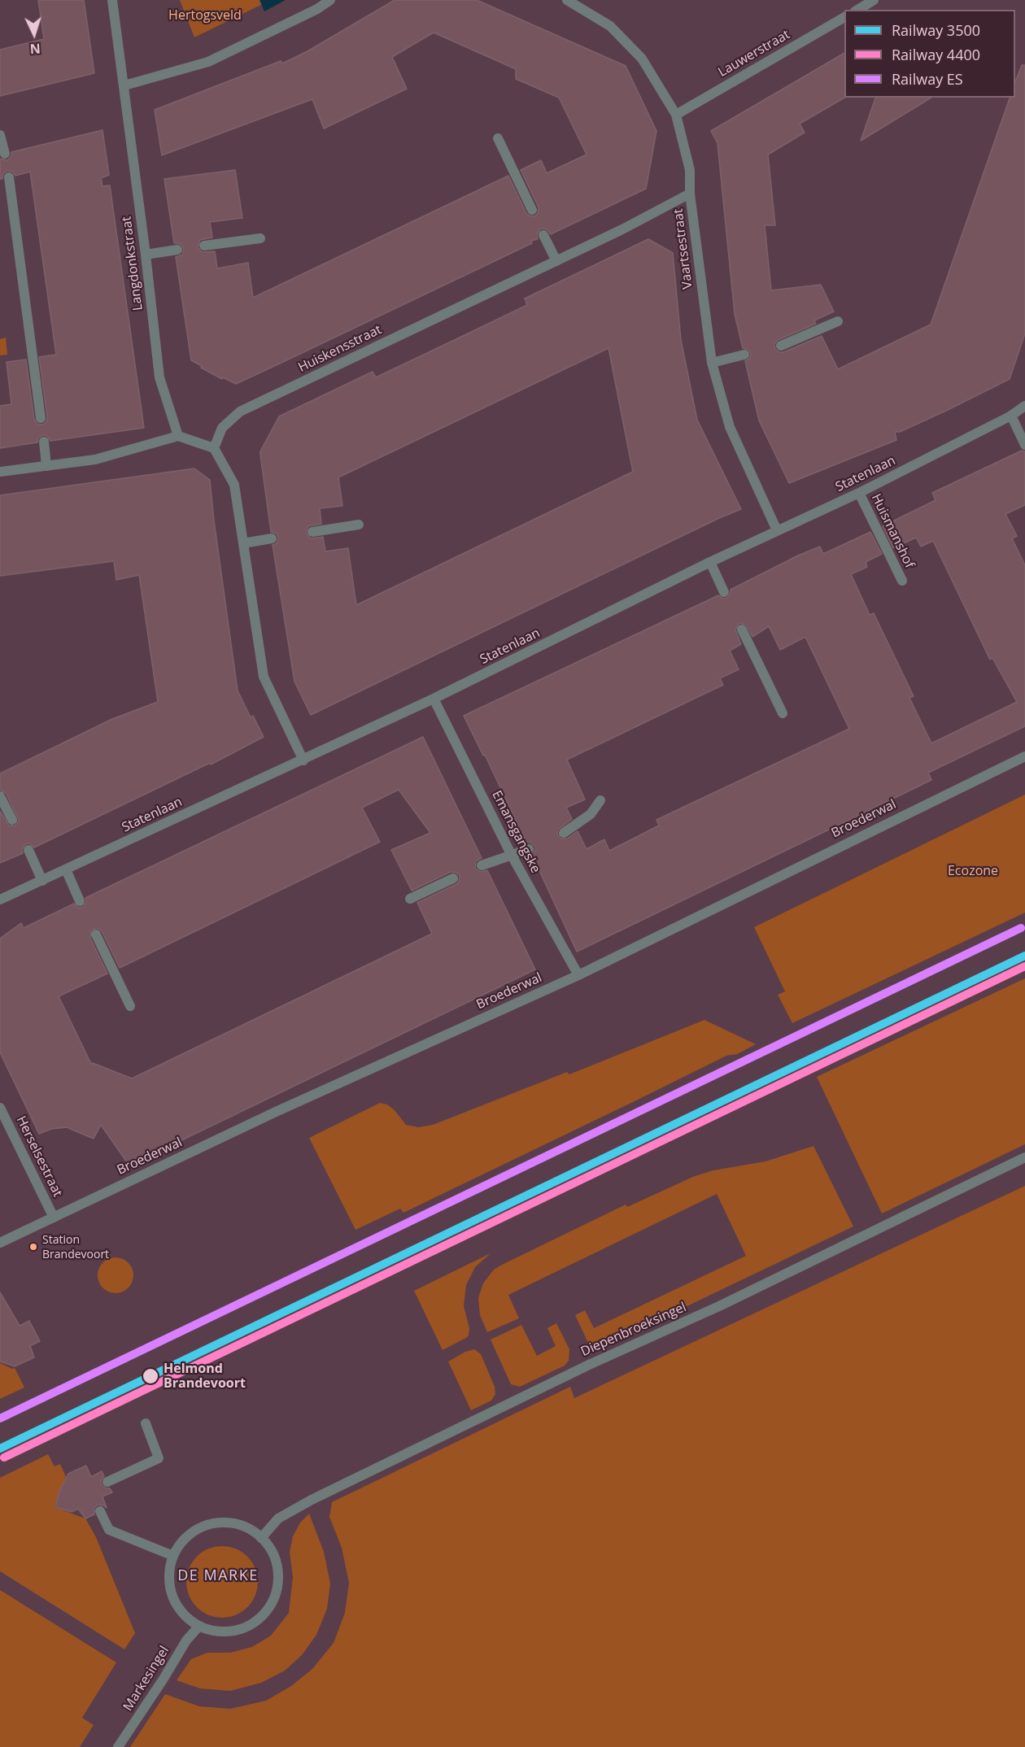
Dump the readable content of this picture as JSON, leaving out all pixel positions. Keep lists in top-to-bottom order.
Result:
{
  "streets": {
    "street": [
      "Lauwerstraat",
      "Vaartsestraat",
      "Langdonkstraat",
      "Huiskensstraat",
      "Statenlaan",
      "Huismanshof",
      "Broederwal",
      "Emansgangske",
      "Herselsestraat",
      "Diepenbroeksingel",
      "Markesingel"
    ]
  },
  "crossings": [
    ["Lauwerstraat", "Vaartsestraat"],
    ["Vaartsestraat", "Huiskensstraat"],
    ["Vaartsestraat", "Statenlaan"],
    ["Statenlaan", "Huismanshof"],
    ["Statenlaan", "Emansgangske"],
    ["Broederwal", "Emansgangske"],
    ["Broederwal", "Herselsestraat"],
    ["Diepenbroeksingel", "Markesingel"]
  ],
  "districts": ["DE MARKE"],
  "parks": ["Hertogsveld", "Ecozone"],
  "places": ["Station Brandevoort", "Helmond Brandevoort"],
  "lines": ["rail line ES", "rail line 3500", "rail line 4400"],
  "legend": ["Railway 3500", "Railway 4400", "Railway ES"],
  "north": "bottom"
}
